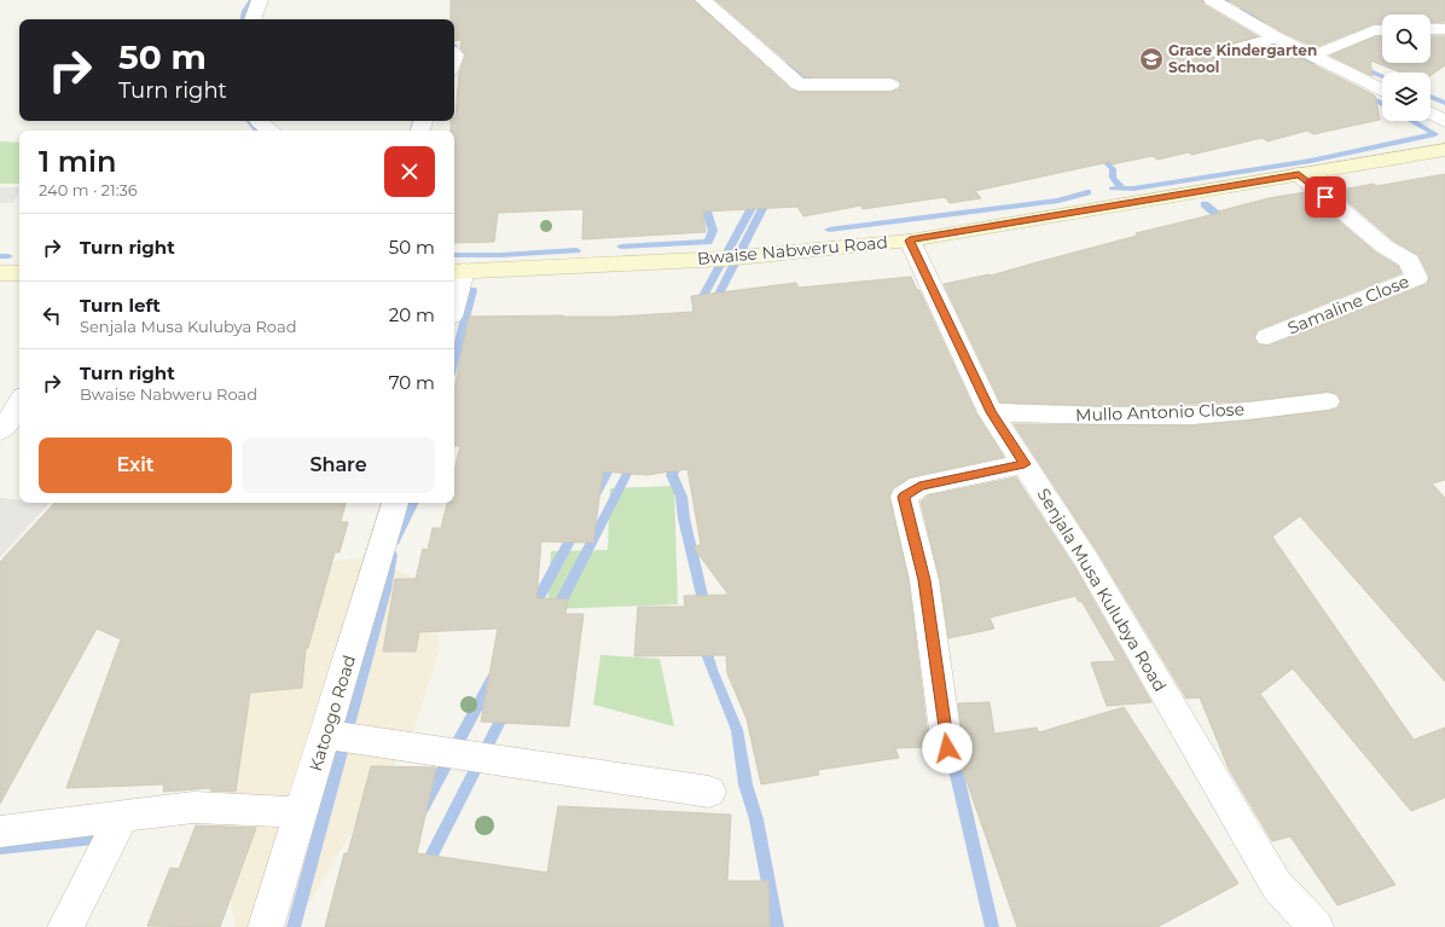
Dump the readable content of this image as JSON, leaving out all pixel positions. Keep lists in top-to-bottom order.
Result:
{
  "streets": {
    "main road": ["Bwaise Nabweru Road"],
    "street": [
      "Samaline Close",
      "Mullo Antonio Close",
      "Senjala Musa Kulubya Road",
      "Katoogo Road"
    ]
  },
  "crossings": [
    ["Bwaise Nabweru Road", "Samaline Close"],
    ["Bwaise Nabweru Road", "Senjala Musa Kulubya Road"],
    ["Mullo Antonio Close", "Senjala Musa Kulubya Road"]
  ],
  "places": {
    "school or university": ["Grace Kindergarten School"]
  },
  "page": {
    "turn": ["50 m", "Turn right"],
    "heading": ["1 min", "240 m · 21:36"],
    "list": [
      {
        "name": "Turn right",
        "value": "50 m"
      },
      {
        "name": "Turn left",
        "note": "Senjala Musa Kulubya Road",
        "value": "20 m"
      },
      {
        "name": "Turn right",
        "note": "Bwaise Nabweru Road",
        "value": "70 m"
      }
    ],
    "buttons": ["Exit", "Share"]
  }
}
